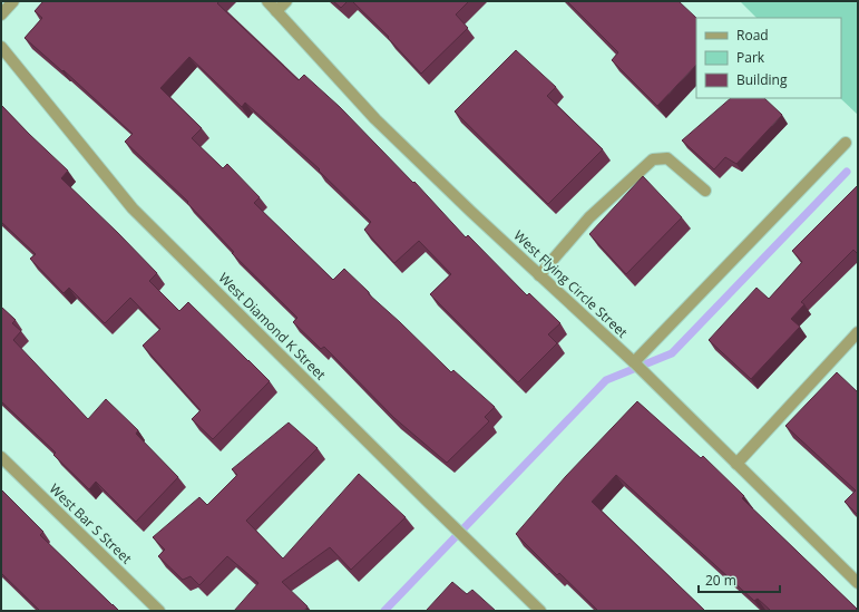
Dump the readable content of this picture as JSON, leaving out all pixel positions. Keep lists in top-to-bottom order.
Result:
{
  "streets": {
    "street": ["West Flying Circle Street", "West Diamond K Street", "West Bar S Street"]
  },
  "legend": ["Road", "Park", "Building"],
  "scale_bar": "20 m"
}
